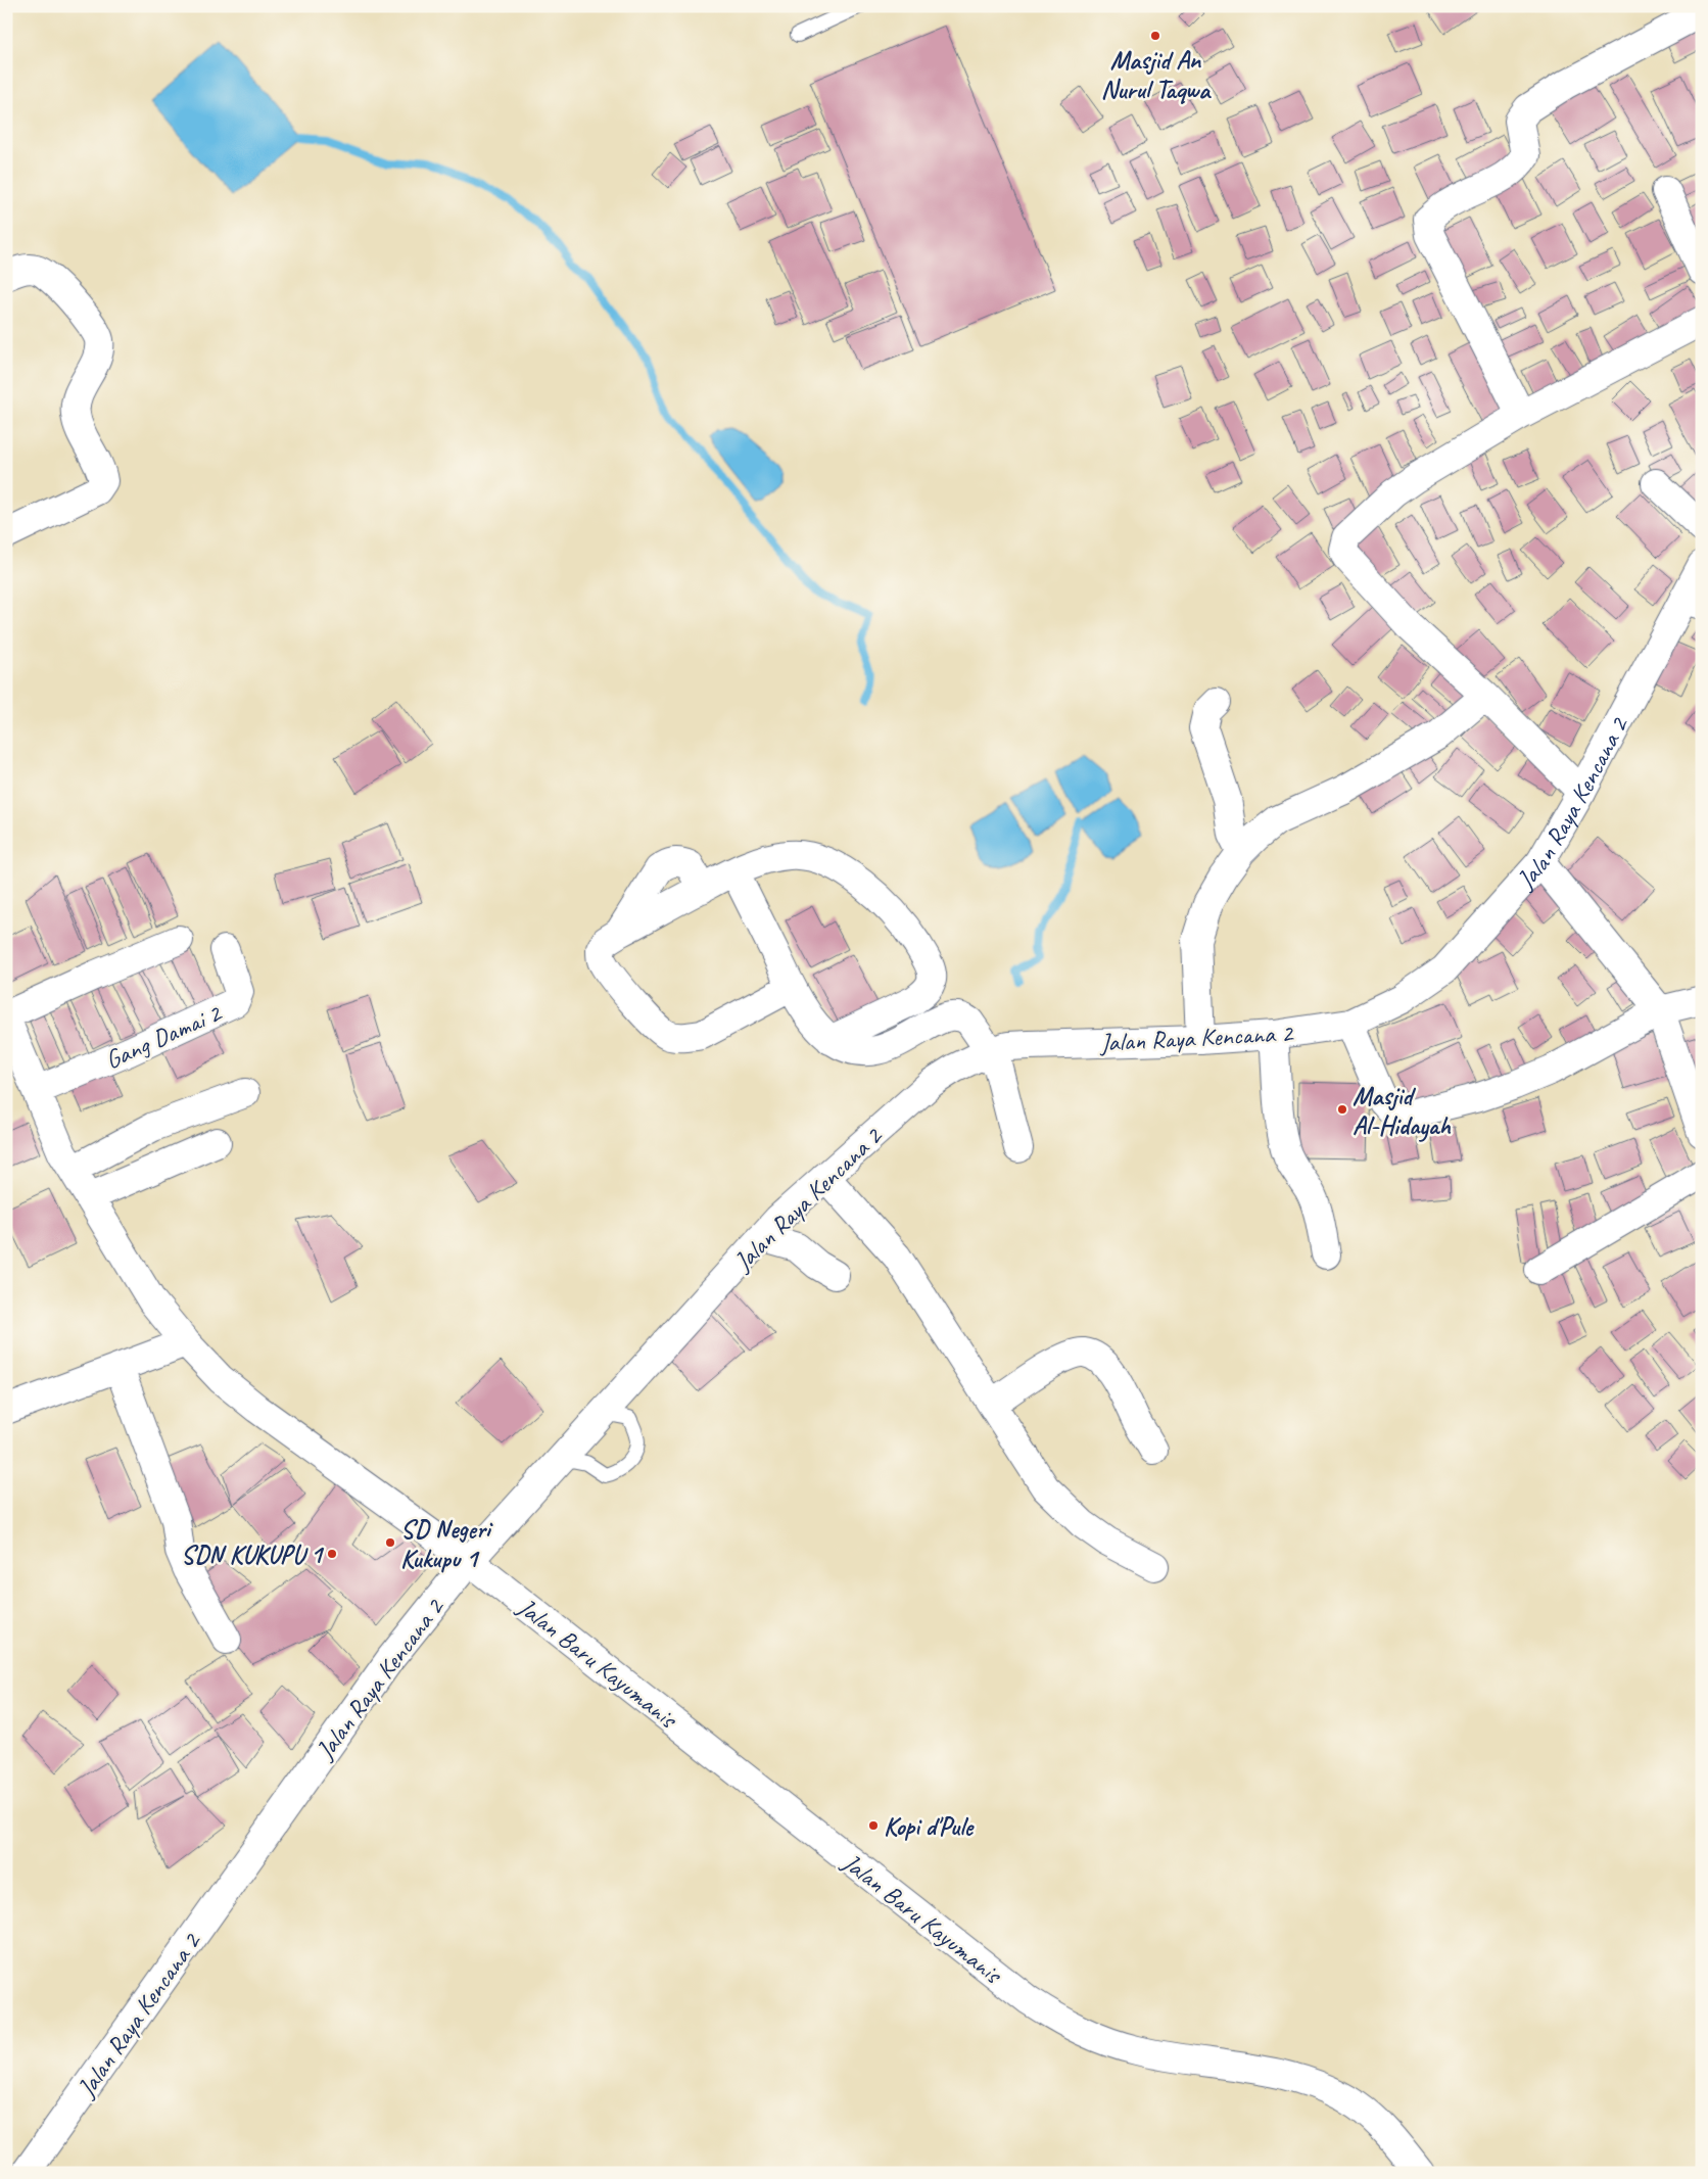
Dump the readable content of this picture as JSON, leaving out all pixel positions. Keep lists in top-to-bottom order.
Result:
{
  "streets": {
    "street": ["Jalan Raya Kencana 2", "Gang Damai 2", "Jalan Baru Kayumanis"]
  },
  "crossings": [
    ["Jalan Raya Kencana 2", "Jalan Baru Kayumanis"],
    ["Gang Damai 2", "Jalan Baru Kayumanis"]
  ],
  "places": [
    "Masjid An Nurul Taqwa",
    "Masjid Al-Hidayah",
    "SD Negeri Kukupu 1",
    "SDN KUKUPU 1",
    "Kopi d'Pule"
  ]
}
